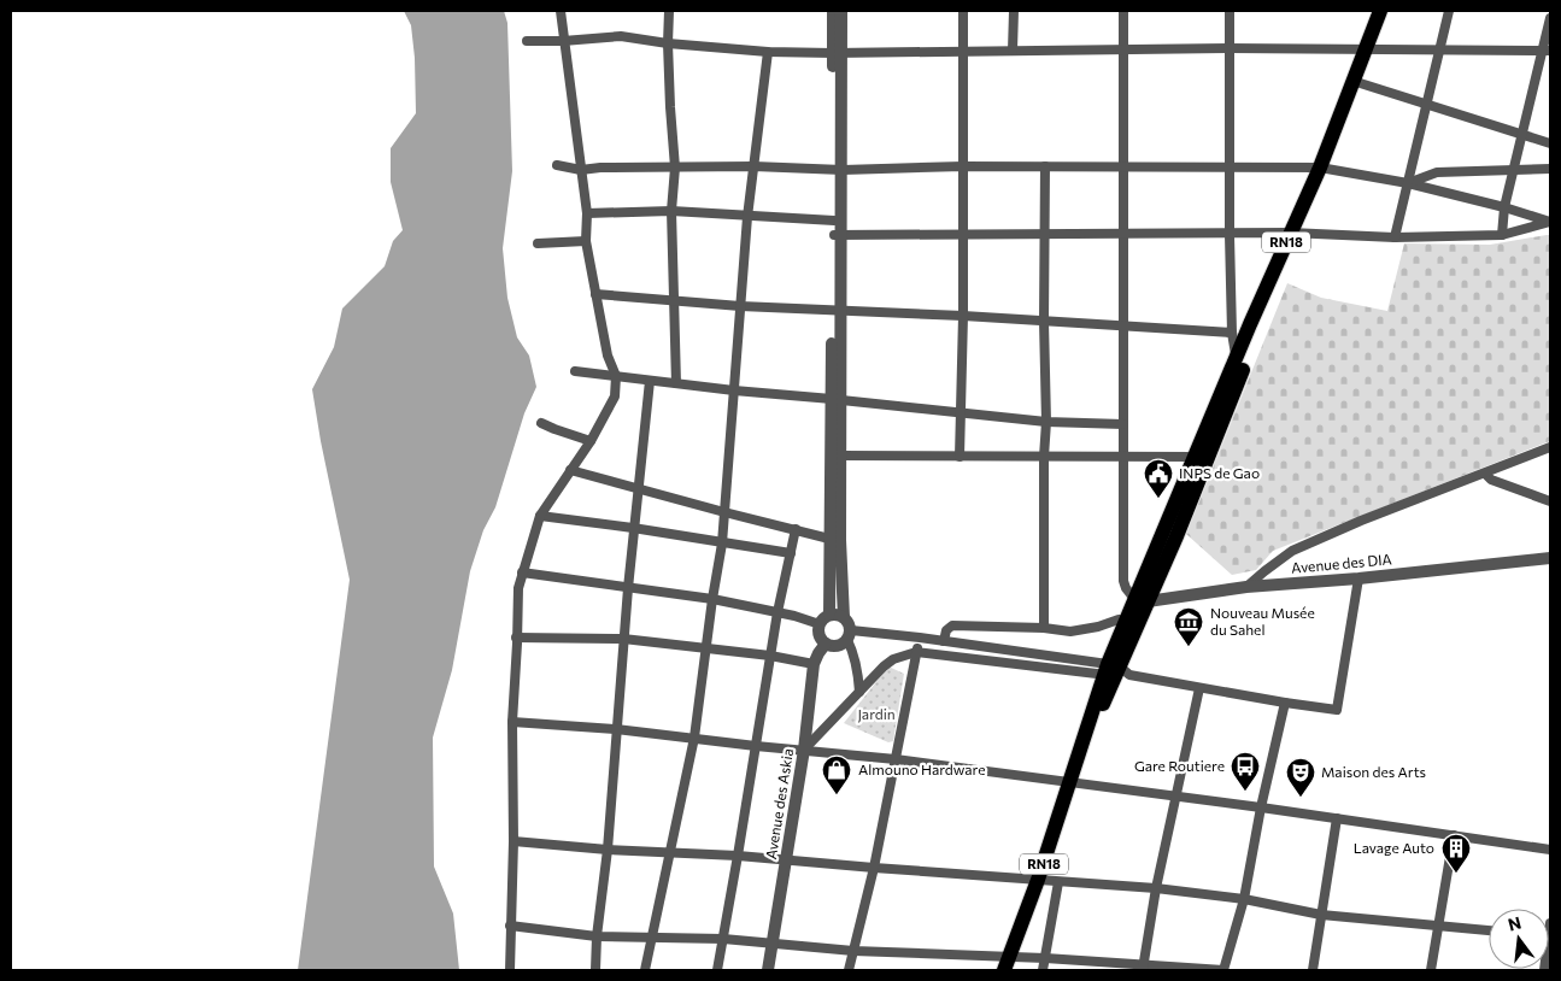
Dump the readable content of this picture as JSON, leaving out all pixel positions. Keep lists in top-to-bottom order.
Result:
{
  "streets": {
    "main road": ["RN18"],
    "street": ["Avenue des DIA", "Avenue des Askia"]
  },
  "crossings": [
    ["RN18", "Avenue des DIA"]
  ],
  "parks": ["Jardin"],
  "places": {
    "public building": ["INPS de Gao"],
    "museum": ["Nouveau Musée du Sahel"],
    "bus stop": ["Gare Routiere"],
    "shop": ["Almouno Hardware"],
    "theatre": ["Maison des Arts"],
    "building": ["Lavage Auto"]
  },
  "north": "top"
}
